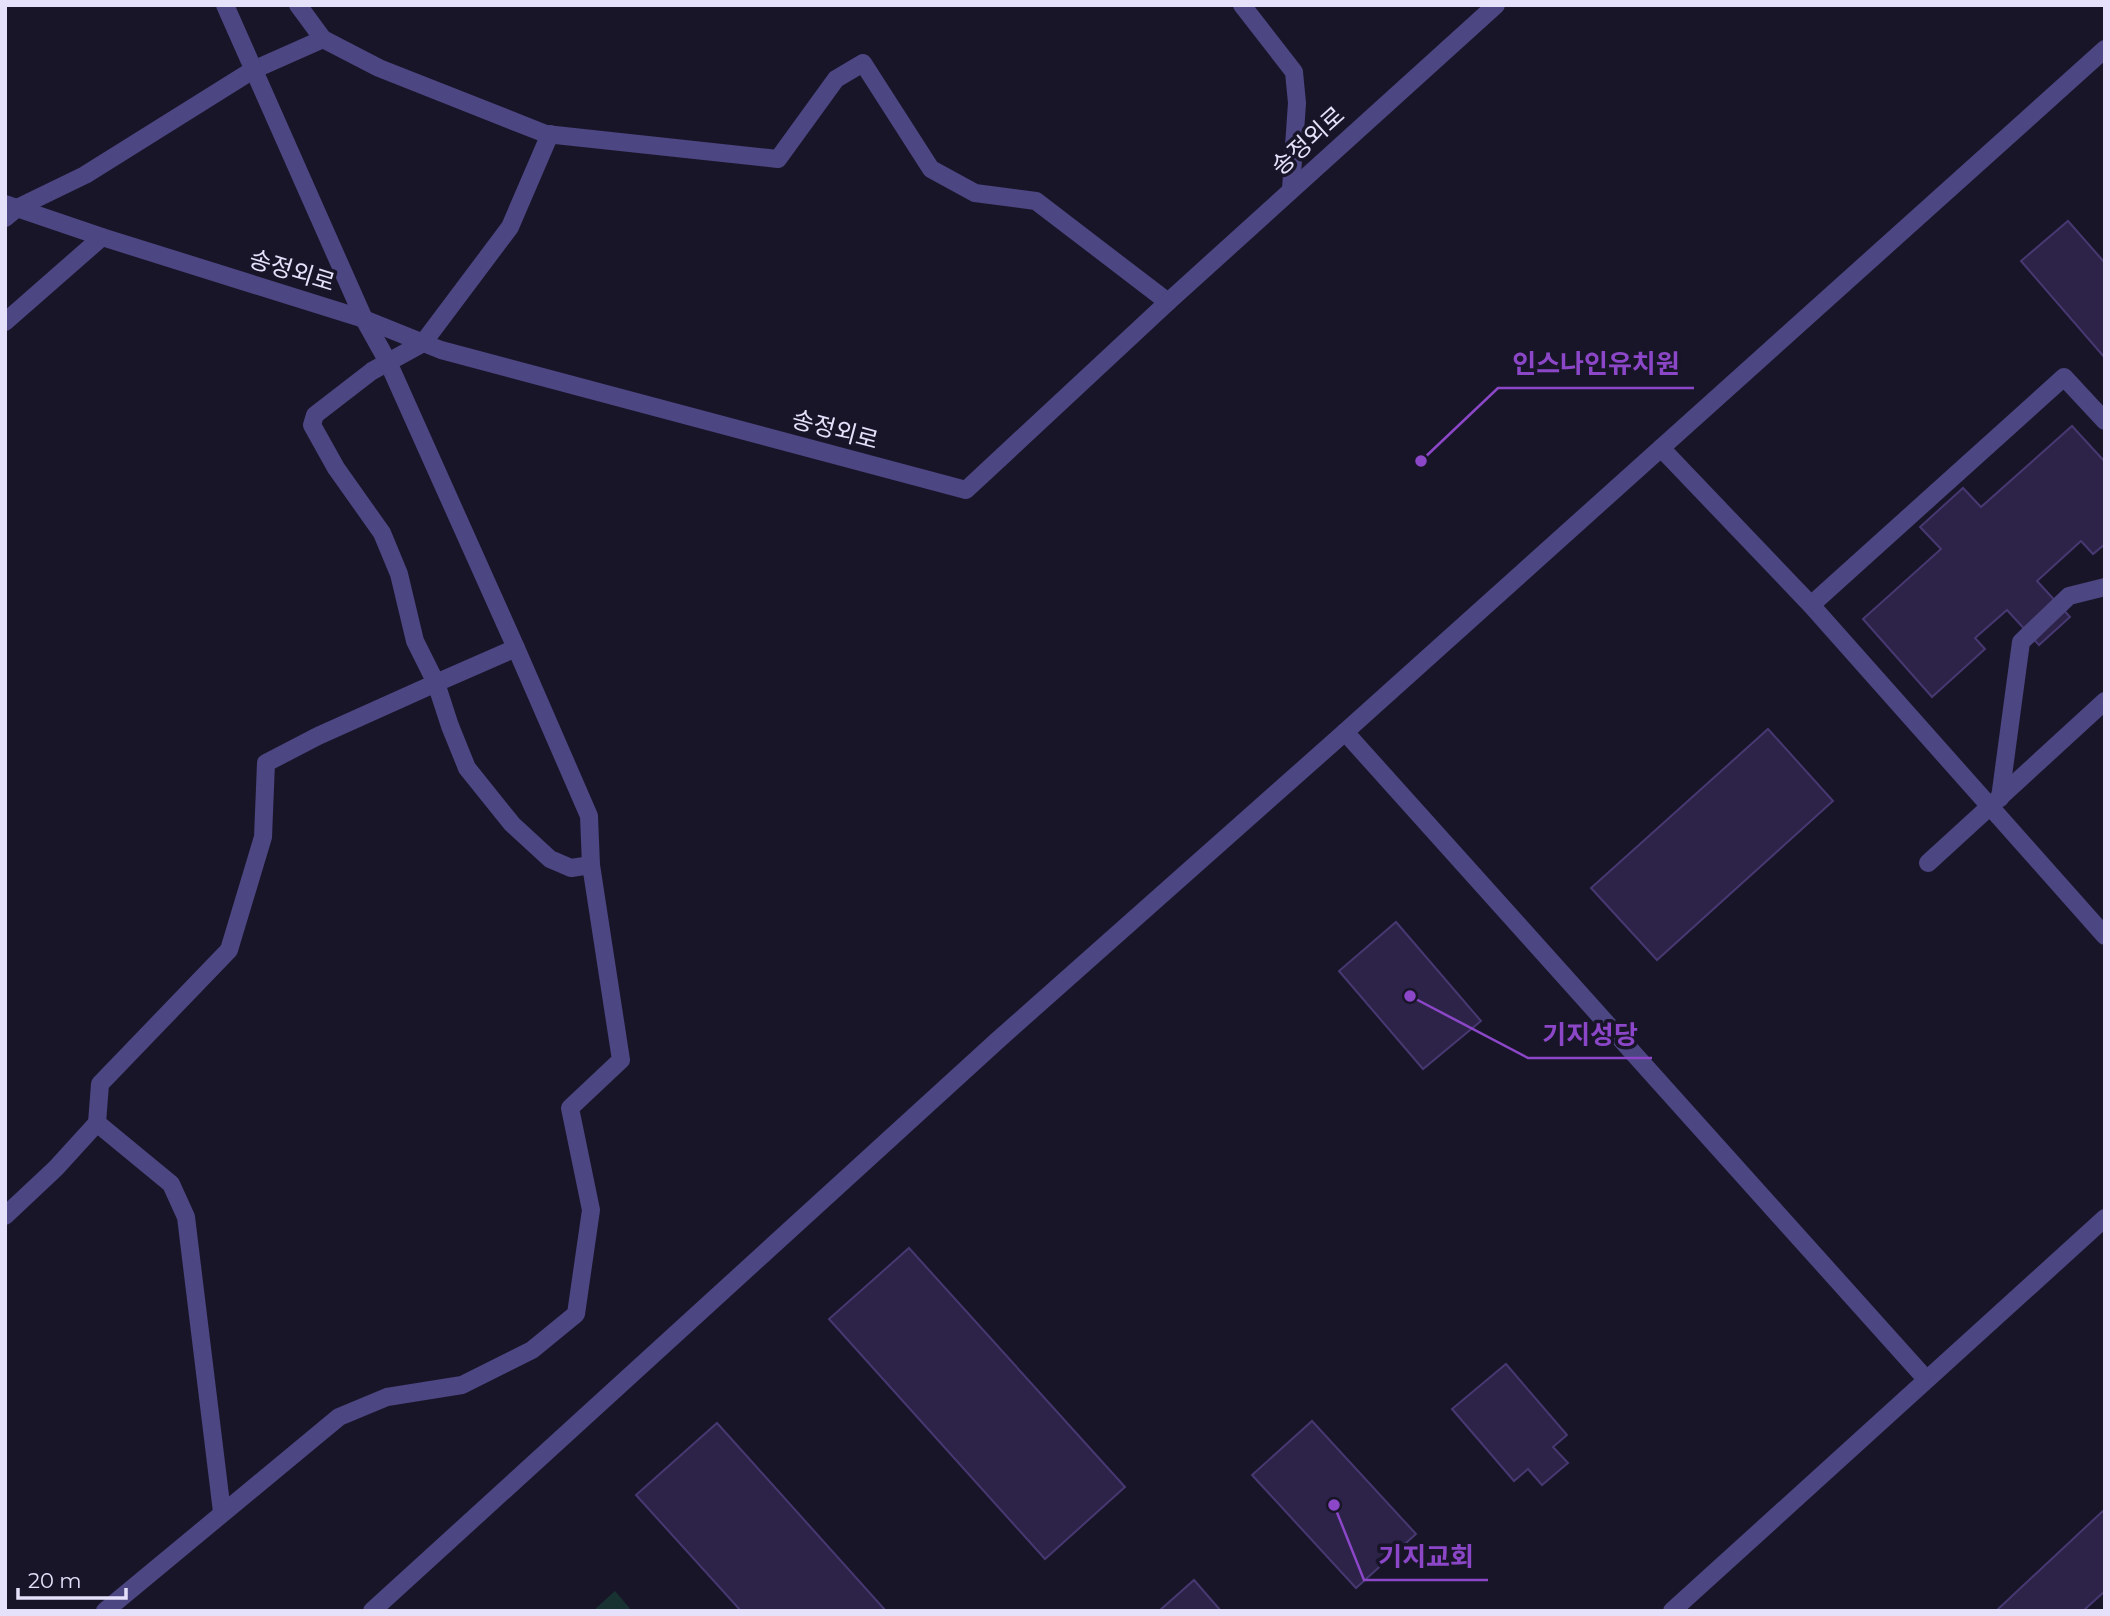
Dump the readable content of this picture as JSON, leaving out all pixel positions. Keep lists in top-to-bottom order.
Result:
{
  "streets": {
    "street": ["송정외로"]
  },
  "places": ["인스나인유치원", "기지성당", "기지교회"],
  "scale_bar": "20 m"
}
